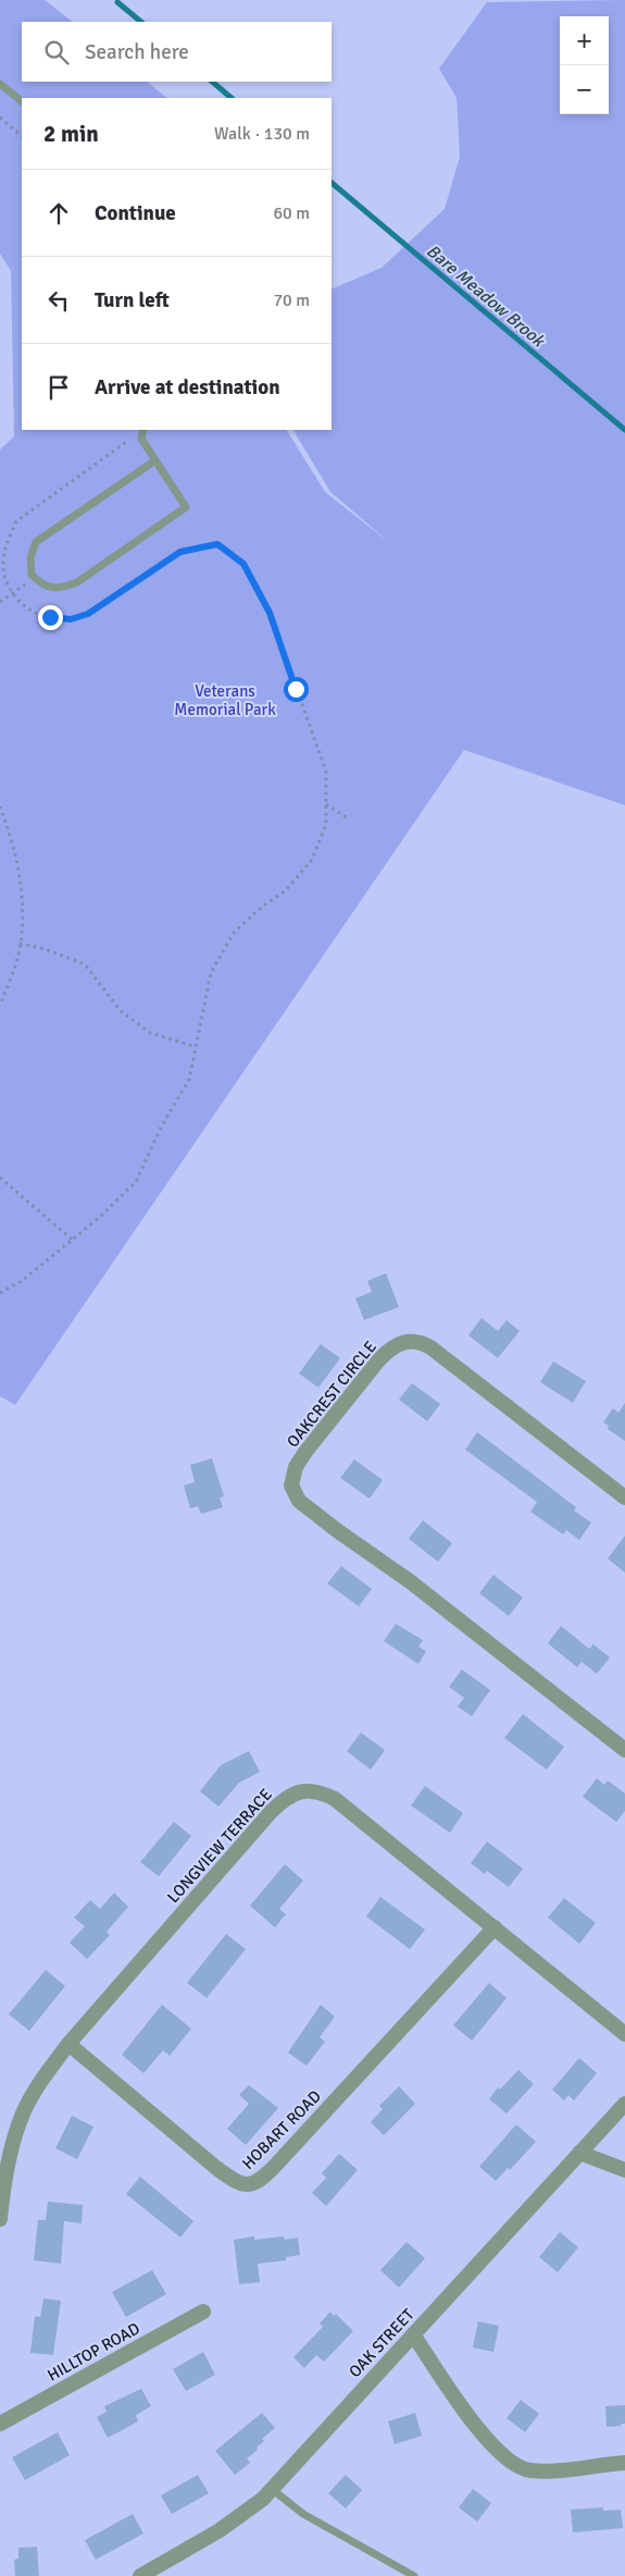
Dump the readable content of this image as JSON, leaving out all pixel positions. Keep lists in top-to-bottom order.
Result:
{
  "streets": {
    "street": [
      "OAKCREST CIRCLE",
      "LONGVIEW TERRACE",
      "HOBART ROAD",
      "OAK STREET",
      "HILLTOP ROAD"
    ]
  },
  "crossings": [
    ["LONGVIEW TERRACE", "HOBART ROAD"]
  ],
  "water": ["Bare Meadow Brook"],
  "parks": ["Veterans Memorial Park"],
  "page": {
    "map_buttons": ["+", "−"],
    "search": "Search here",
    "heading": ["2 min", "Walk · 130 m"],
    "list": [
      ["Continue", "60 m"],
      ["Turn left", "70 m"],
      "Arrive at destination"
    ]
  }
}
